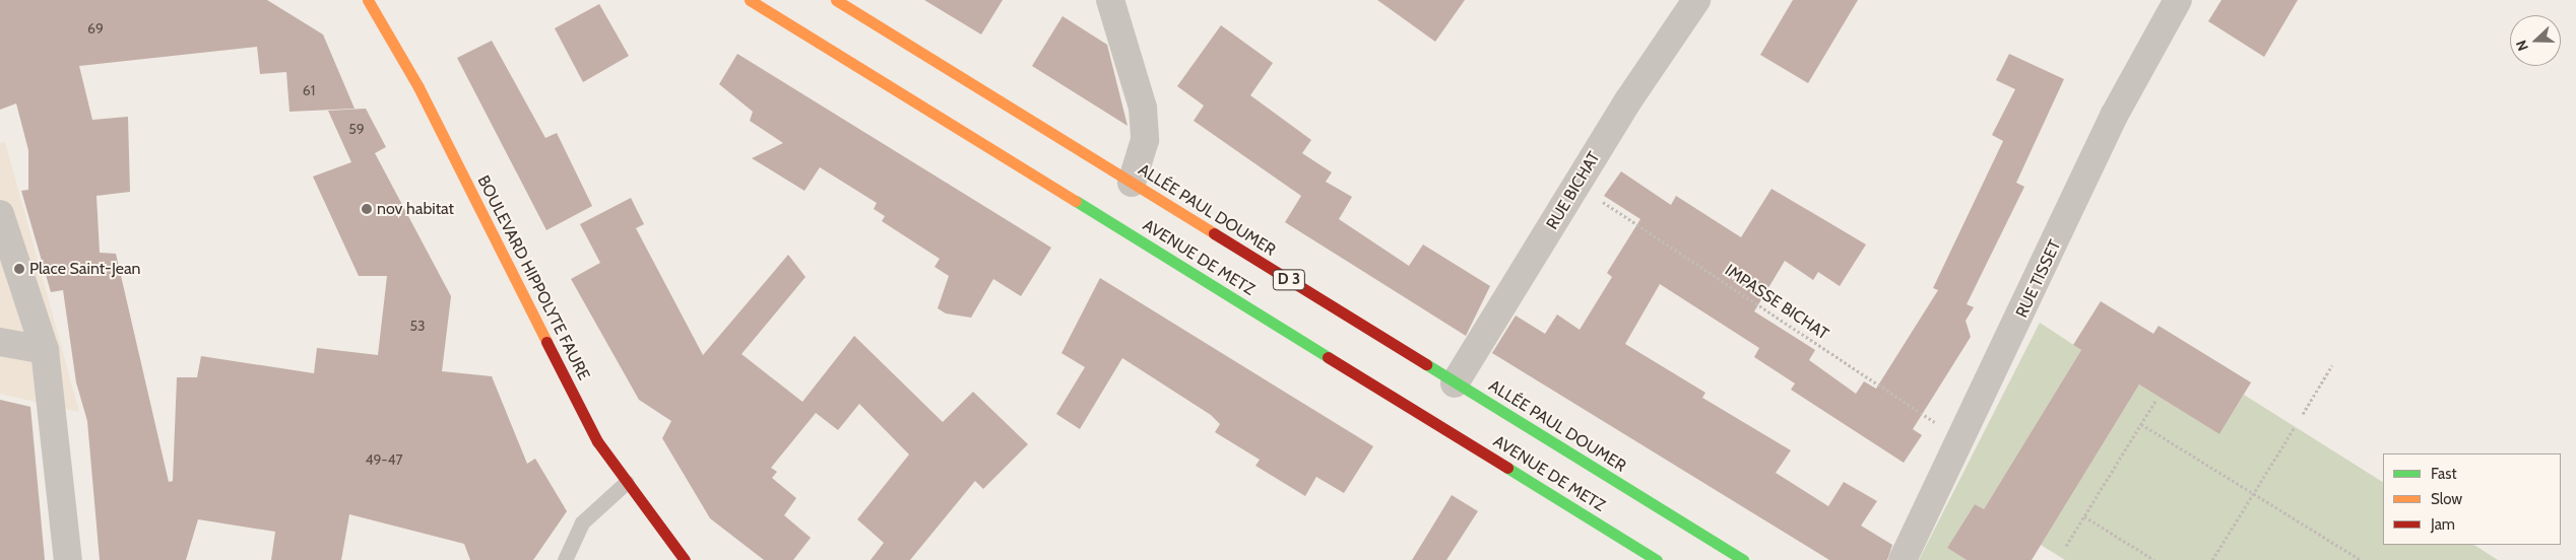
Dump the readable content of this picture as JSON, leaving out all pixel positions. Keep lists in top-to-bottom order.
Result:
{
  "streets": {
    "main road": [
      "ALLÉE PAUL DOUMER",
      "AVENUE DE METZ",
      "BOULEVARD HIPPOLYTE FAURE",
      "D 3"
    ],
    "street": ["RUE BICHAT", "RUE TISSET"],
    "path": ["IMPASSE BICHAT"]
  },
  "crossings": [
    ["RUE BICHAT", "ALLÉE PAUL DOUMER"],
    ["RUE BICHAT", "IMPASSE BICHAT"],
    ["RUE TISSET", "IMPASSE BICHAT"]
  ],
  "places": ["nov habitat", "Place Saint-Jean"],
  "house_numbers": [
    "69",
    "61",
    "59",
    "53",
    "49-47"
  ],
  "legend": ["Fast", "Slow", "Jam"],
  "north": "left"
}
